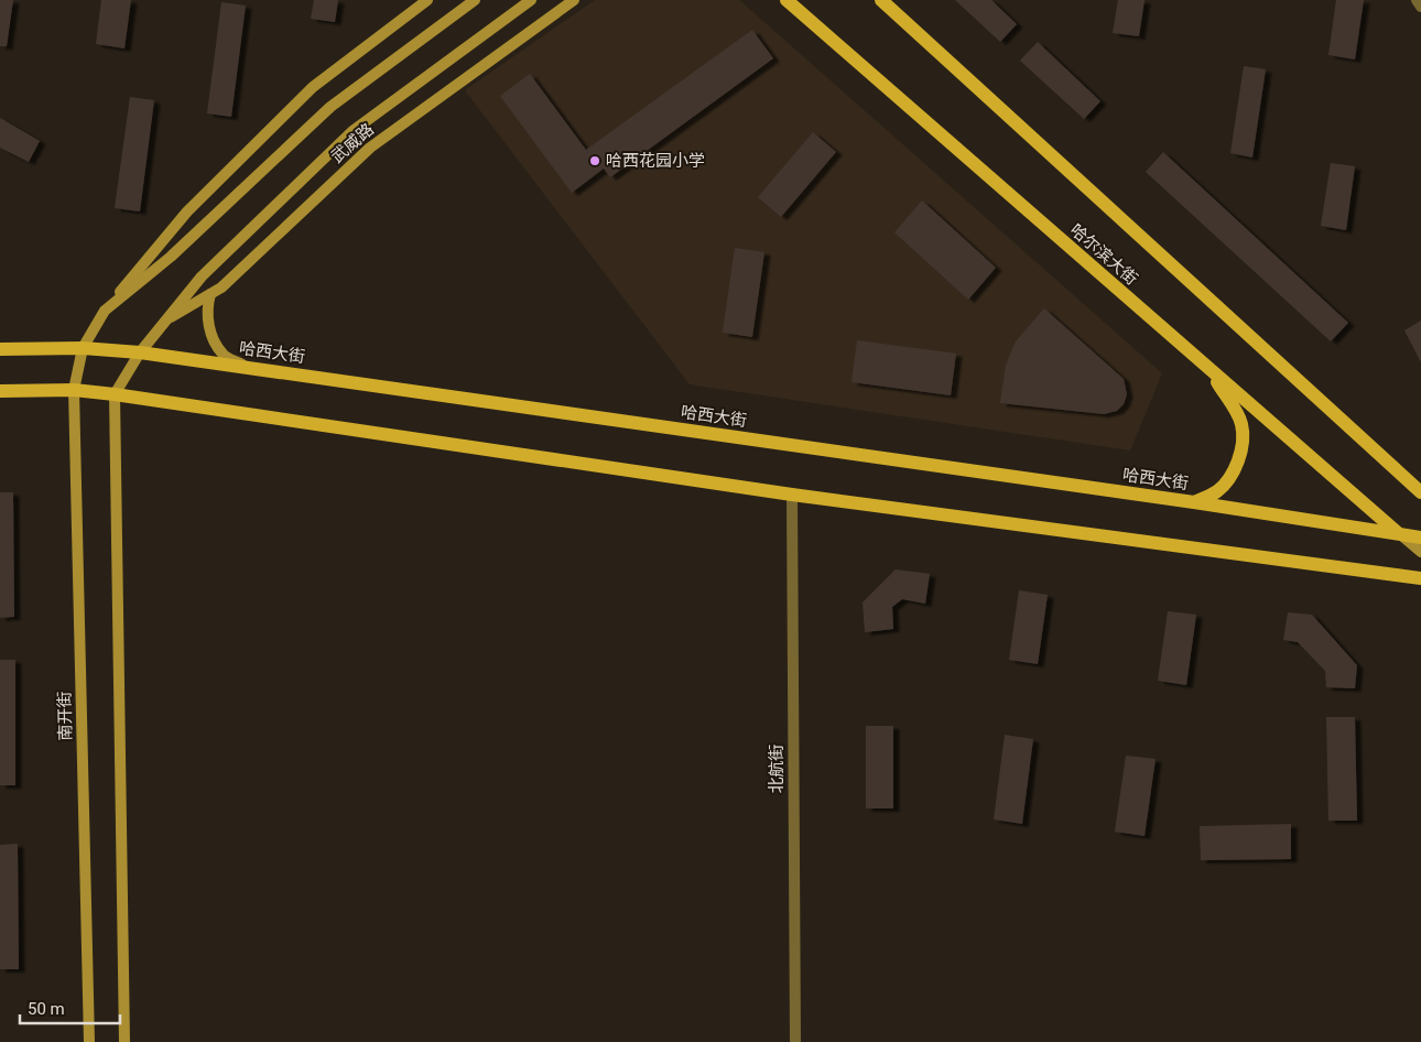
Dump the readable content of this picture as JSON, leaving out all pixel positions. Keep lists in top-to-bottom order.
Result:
{
  "streets": {
    "main road": [
      "武威路",
      "哈尔滨大街",
      "哈西大街",
      "南开街"
    ],
    "street": ["北航街"]
  },
  "crossings": [
    ["武威路", "哈西大街"],
    ["哈尔滨大街", "哈西大街"]
  ],
  "places": ["哈西花园小学"],
  "scale_bar": "50 m"
}
